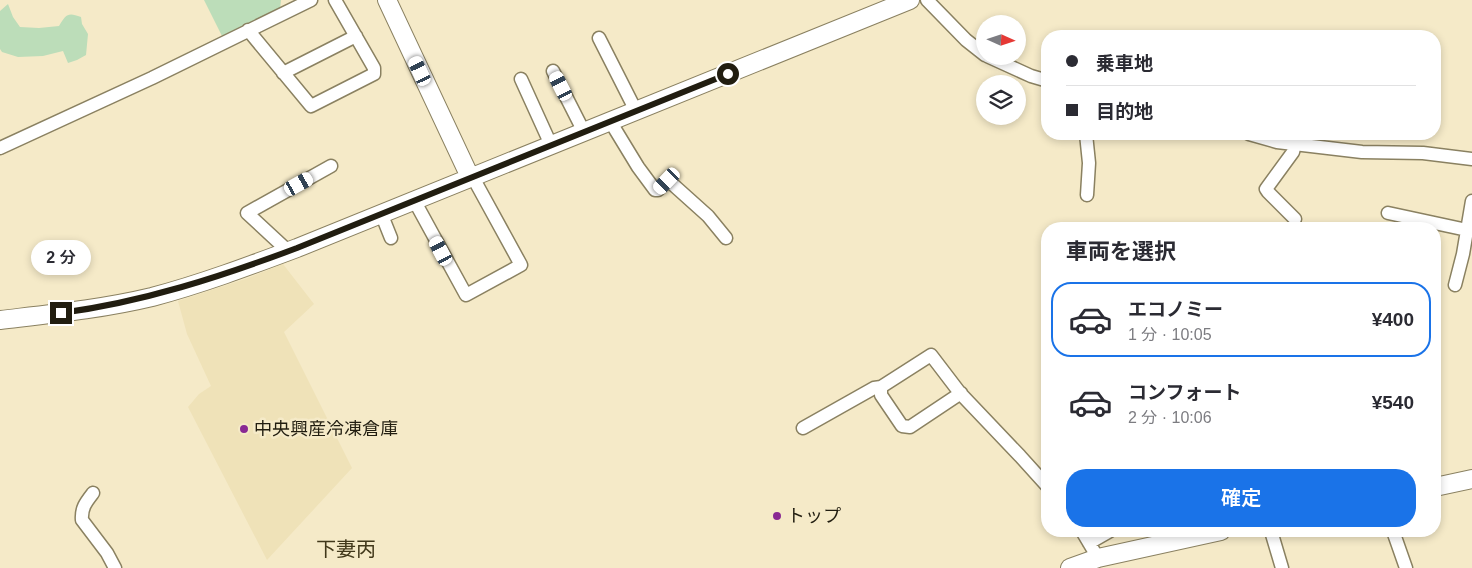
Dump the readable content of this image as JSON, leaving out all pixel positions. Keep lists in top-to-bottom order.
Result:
{
  "districts": ["下妻丙"],
  "places": ["中央興産冷凍倉庫", "トップ"],
  "north": "right",
  "page": {
    "banner": ["乗車地", "目的地"],
    "heading": "車両を選択",
    "bubble": "2 分",
    "list": [
      {
        "name": "エコノミー",
        "note": "1 分 · 10:05",
        "value": "¥400"
      },
      {
        "name": "コンフォート",
        "note": "2 分 · 10:06",
        "value": "¥540"
      }
    ],
    "buttons": "確定"
  }
}
